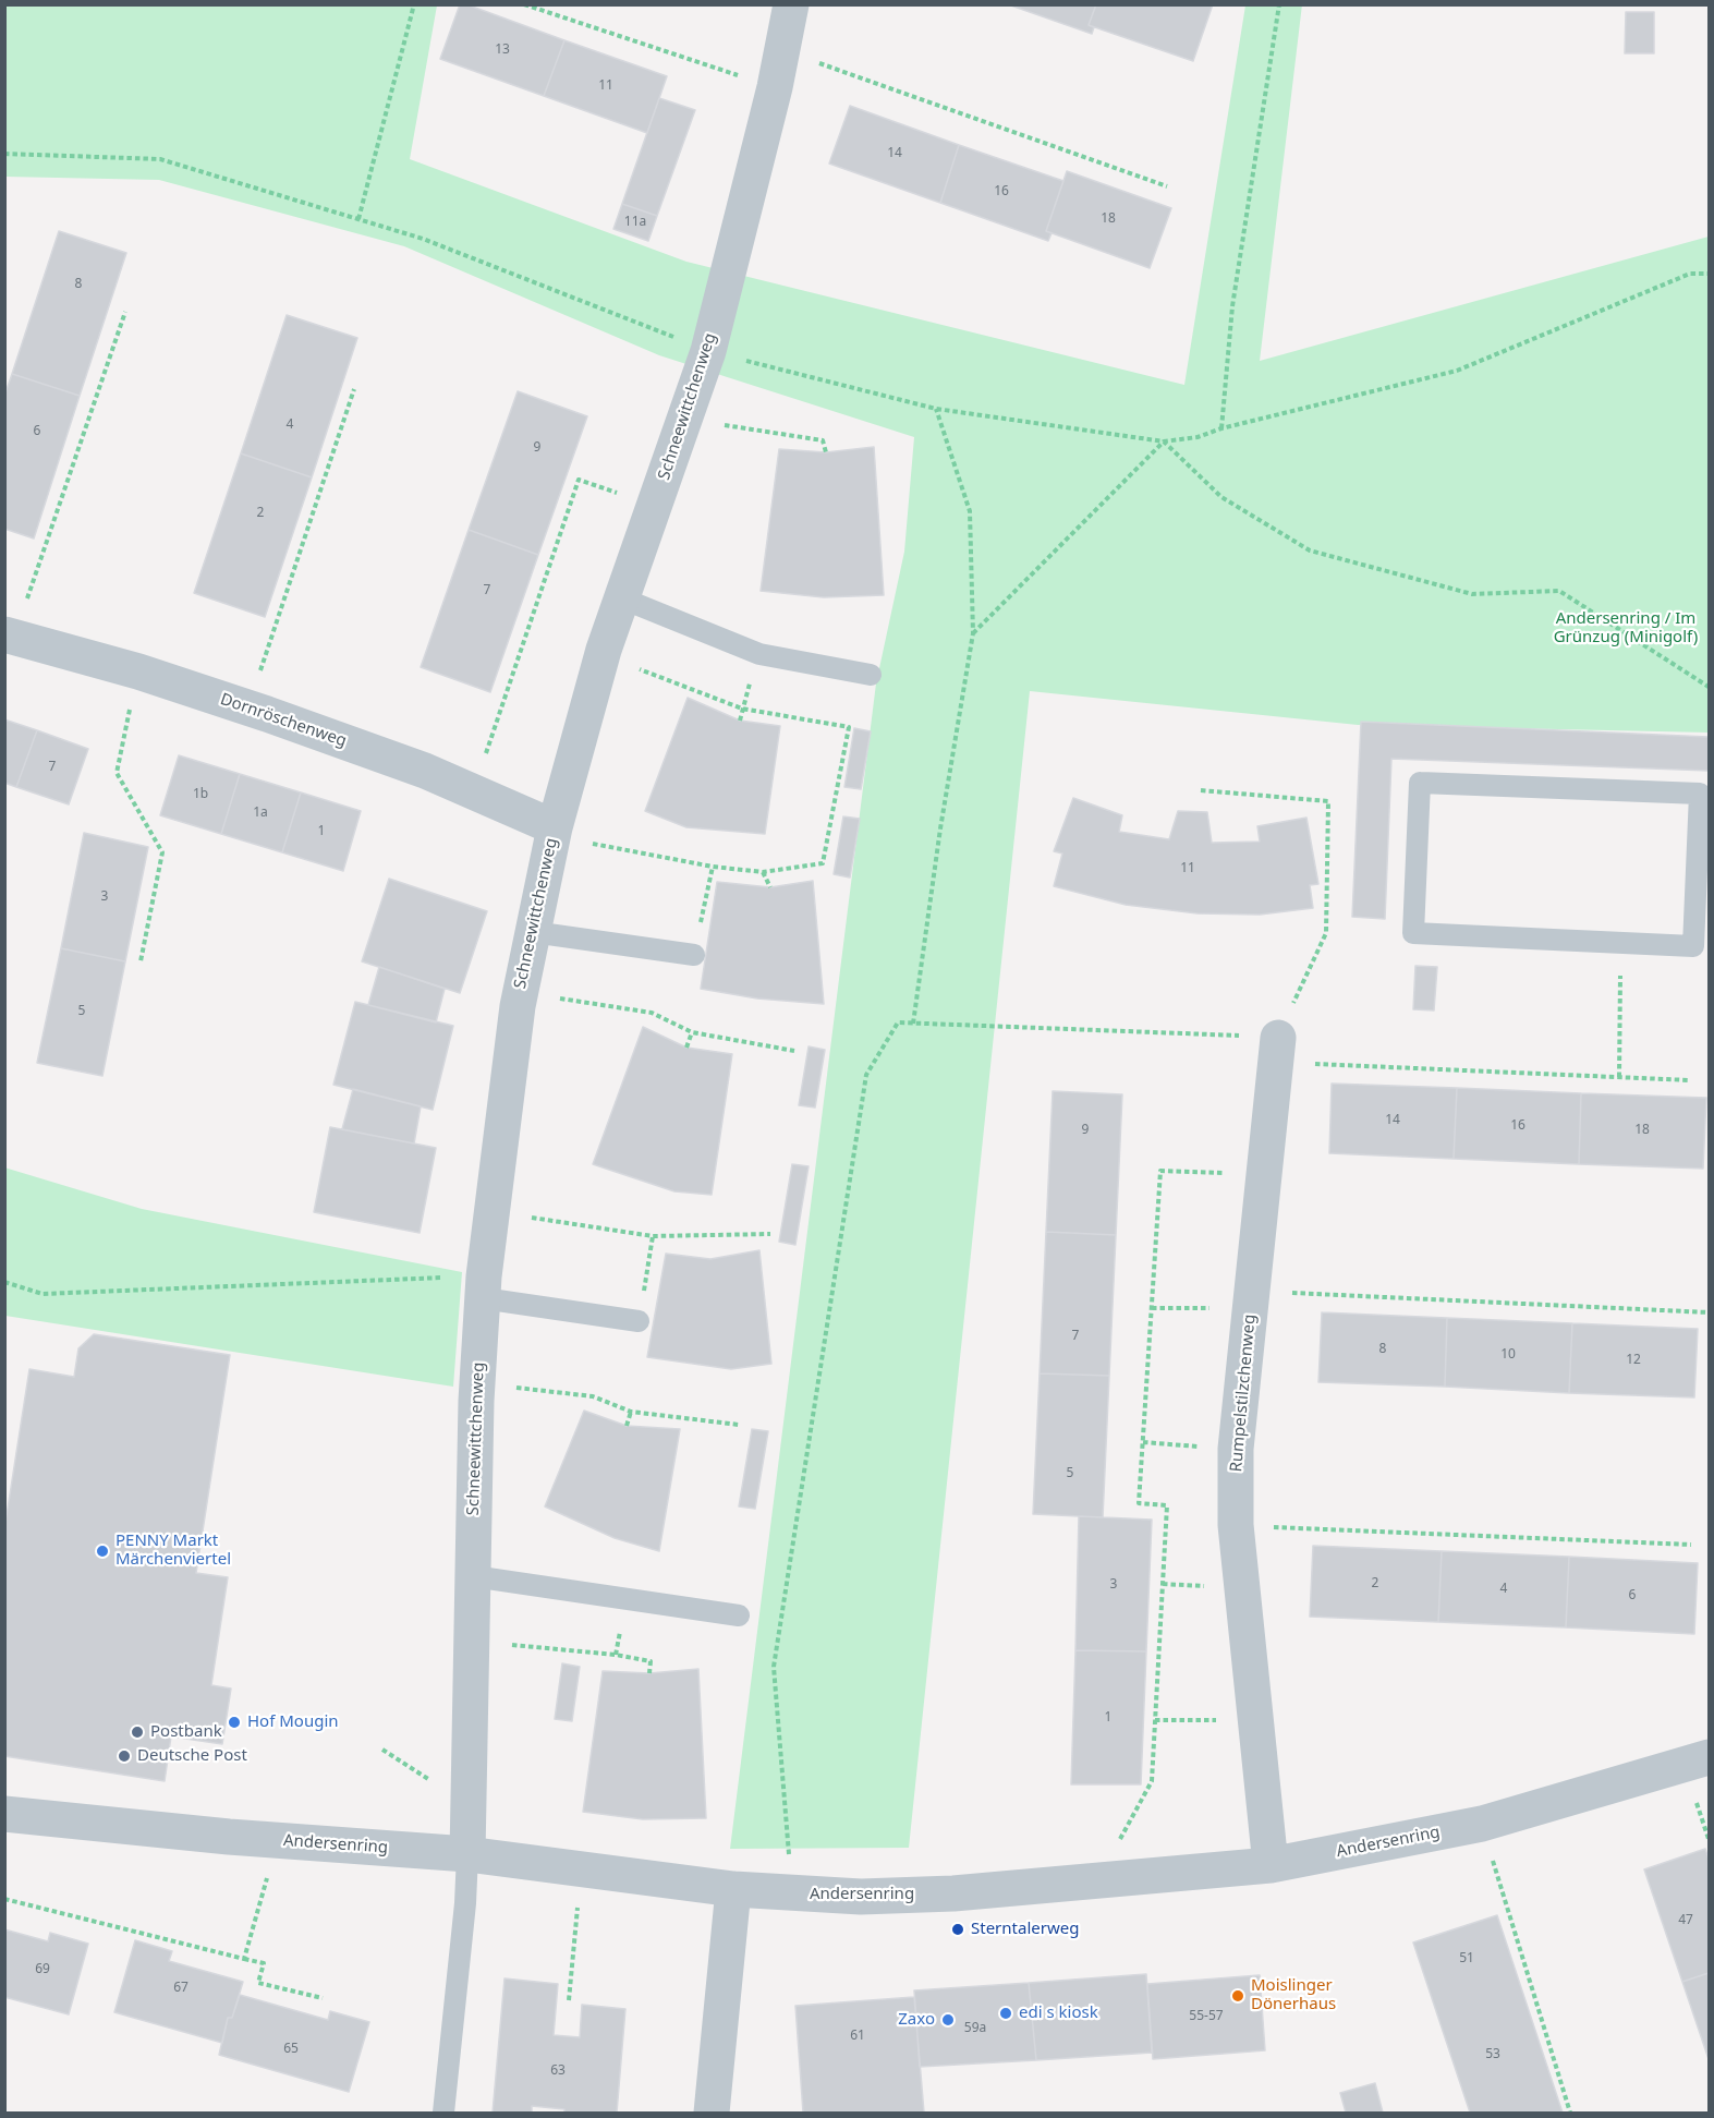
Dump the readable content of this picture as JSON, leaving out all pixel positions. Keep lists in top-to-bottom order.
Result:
{
  "streets": {
    "street": [
      "Schneewittchenweg",
      "Dornröschenweg",
      "Rumpelstilzchenweg",
      "Andersenring"
    ]
  },
  "crossings": [
    ["Schneewittchenweg", "Dornröschenweg"],
    ["Schneewittchenweg", "Andersenring"],
    ["Rumpelstilzchenweg", "Andersenring"]
  ],
  "parks": ["Andersenring / Im Grünzug (Minigolf)"],
  "places": [
    "PENNY Markt Märchenviertel",
    "Hof Mougin",
    "Postbank",
    "Deutsche Post",
    "Sterntalerweg",
    "Moislinger Dönerhaus",
    "edi s kiosk",
    "Zaxo"
  ],
  "house_numbers": [
    "13",
    "11",
    "14",
    "16",
    "18",
    "11a",
    "8",
    "4",
    "6",
    "9",
    "2",
    "7",
    "7",
    "1b",
    "1a",
    "1",
    "11",
    "3",
    "5",
    "14",
    "16",
    "9",
    "18",
    "7",
    "8",
    "10",
    "12",
    "5",
    "2",
    "3",
    "4",
    "6",
    "1",
    "47",
    "51",
    "69",
    "67",
    "55-57",
    "59a",
    "61",
    "65",
    "53",
    "63"
  ]
}
